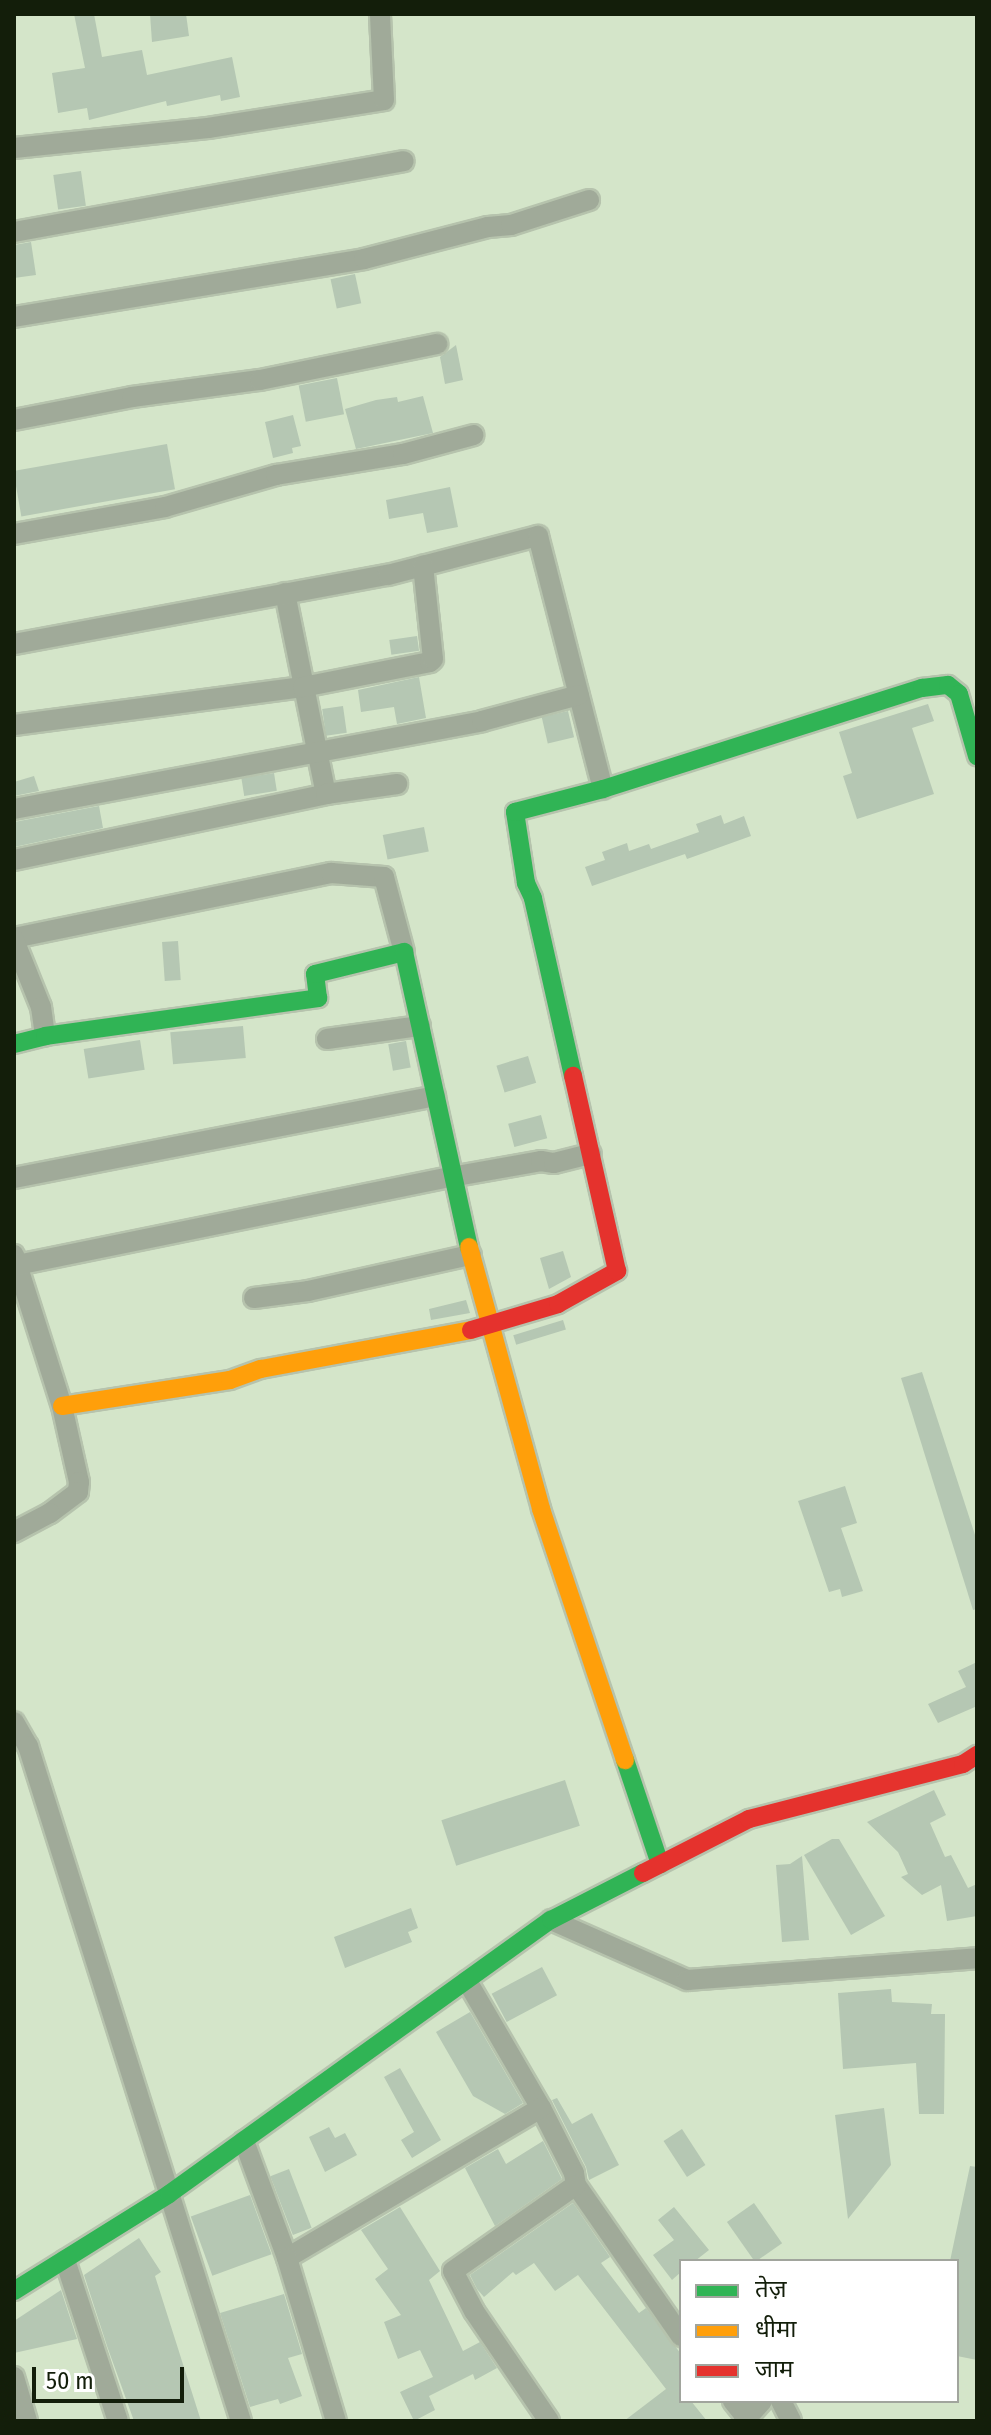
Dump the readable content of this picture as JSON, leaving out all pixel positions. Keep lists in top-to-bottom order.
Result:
{
  "legend": ["तेज़", "धीमा", "जाम"],
  "scale_bar": "50 m"
}
